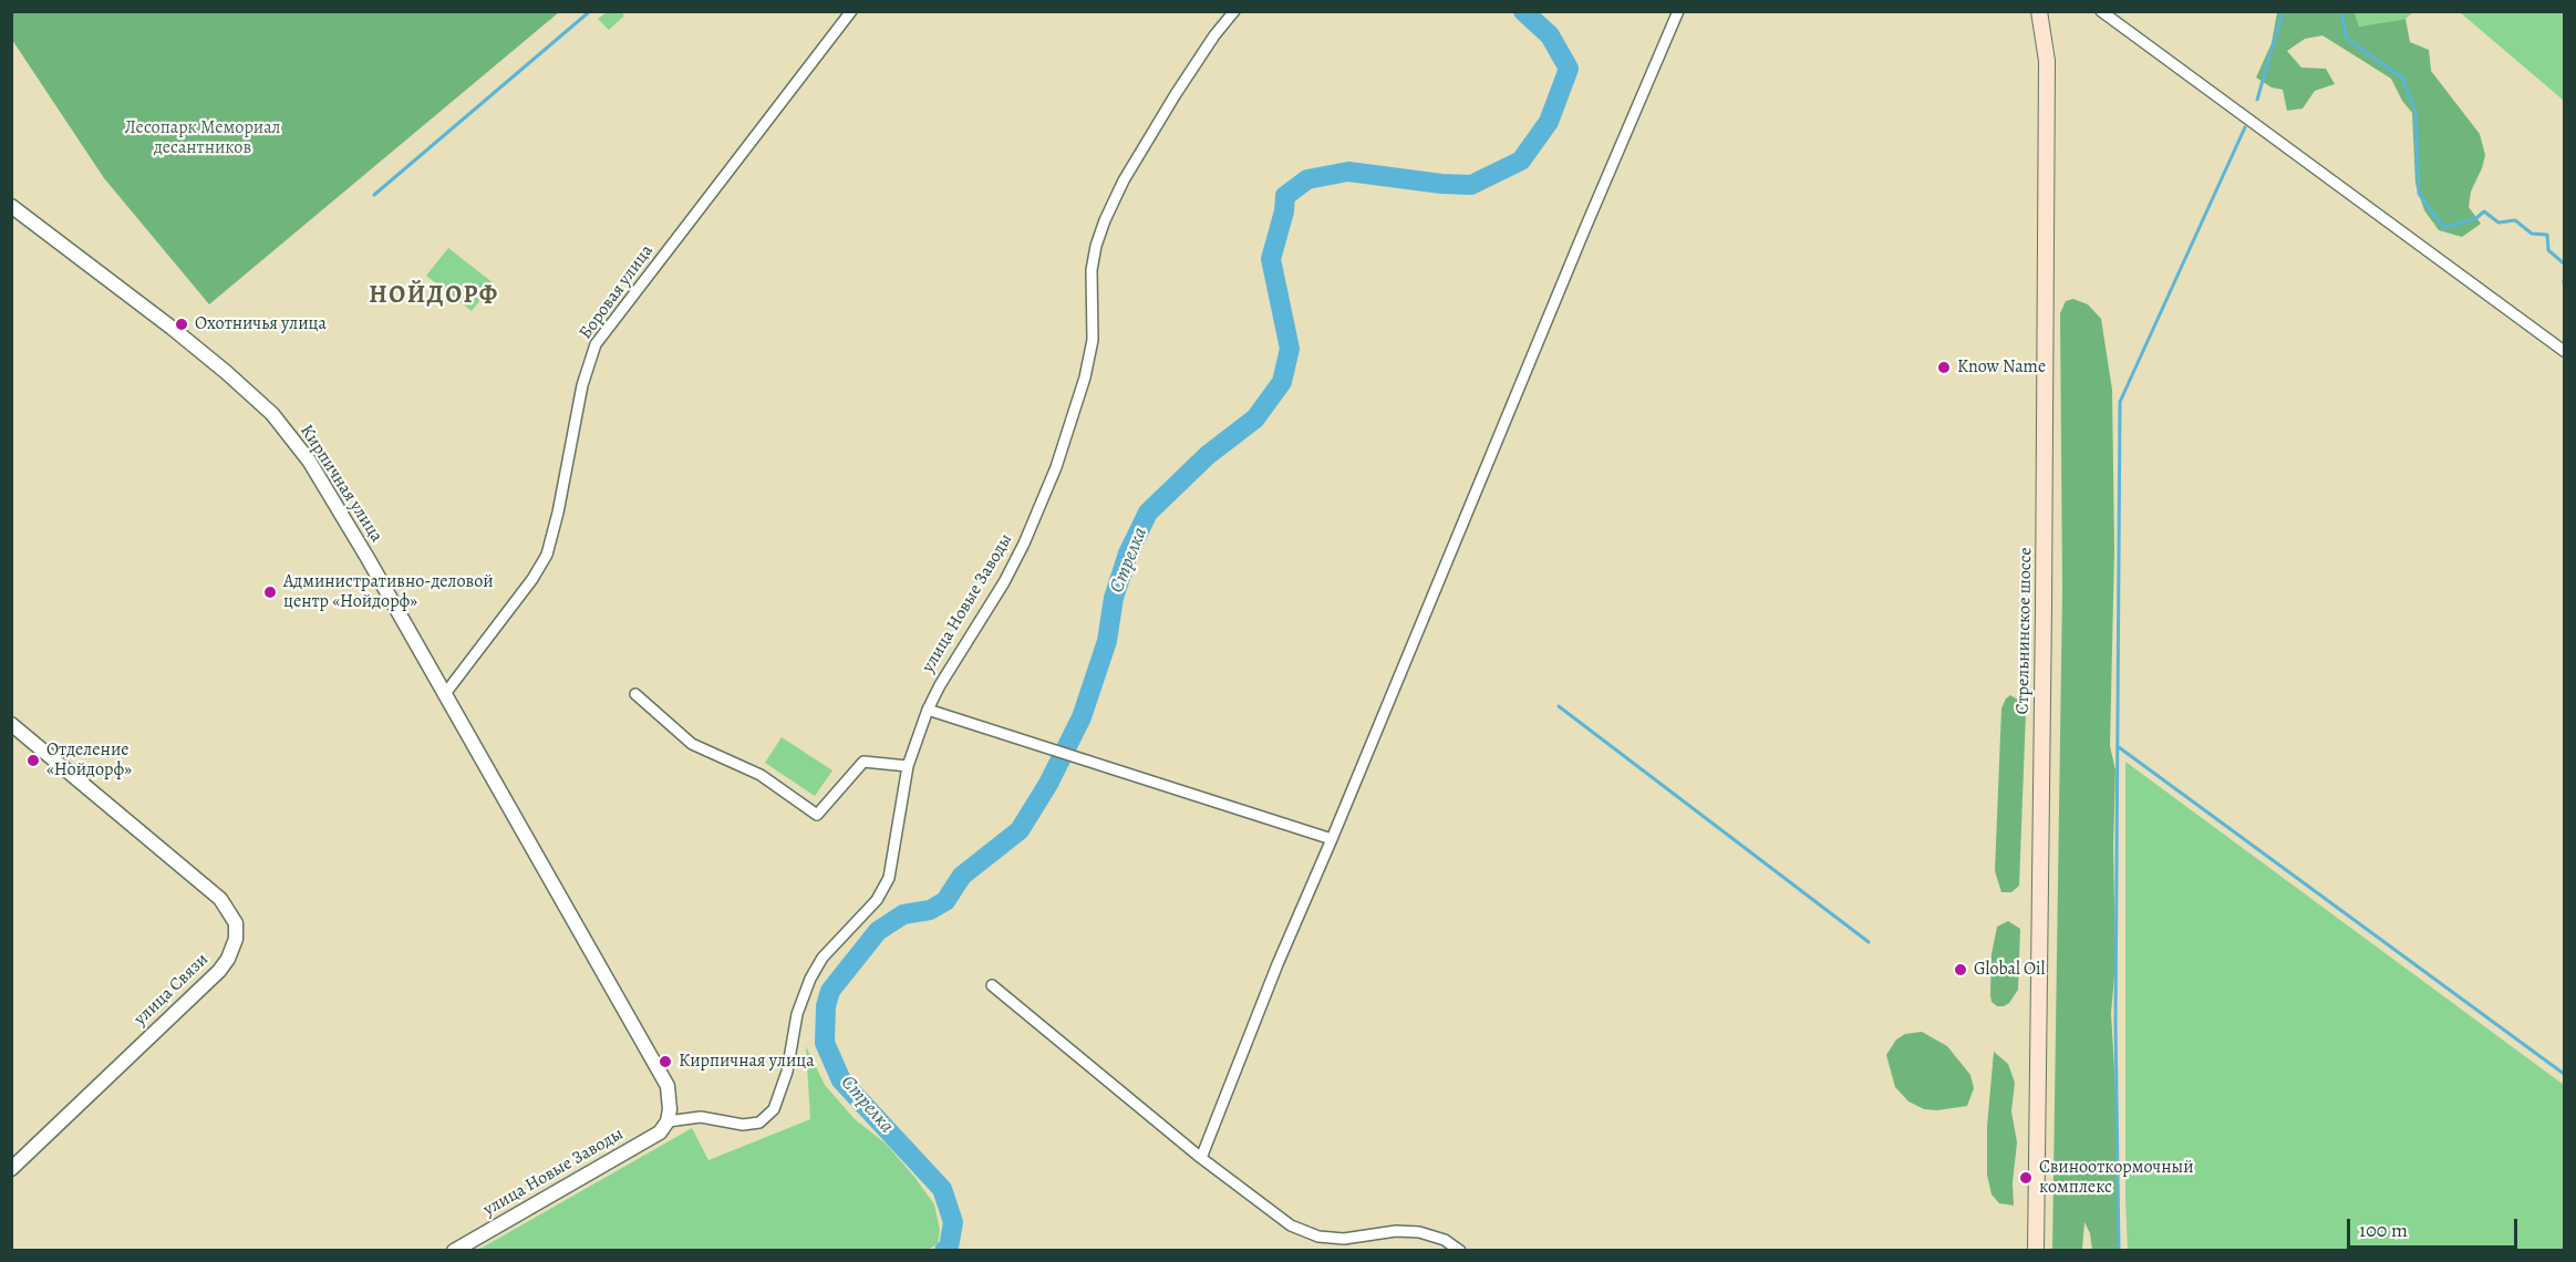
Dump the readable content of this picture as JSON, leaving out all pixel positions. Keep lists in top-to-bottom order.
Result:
{
  "streets": {
    "main road": ["Стрельнинское шоссе"],
    "street": [
      "Боровая улица",
      "Кирпичная улица",
      "улица Новые Заводы",
      "улица Связи"
    ]
  },
  "crossings": [
    ["Боровая улица", "Кирпичная улица"],
    ["Кирпичная улица", "улица Новые Заводы"]
  ],
  "districts": ["НОЙДОРФ"],
  "water": ["Стрелка"],
  "parks": ["Лесопарк Мемориал десантников"],
  "places": [
    "Охотничья улица",
    "Know Name",
    "Административно-деловой центр «Нойдорф»",
    "Отделение «Нойдорф»",
    "Global Oil",
    "Кирпичная улица",
    "Свинооткормочный комплекс"
  ],
  "scale_bar": "100 m"
}
